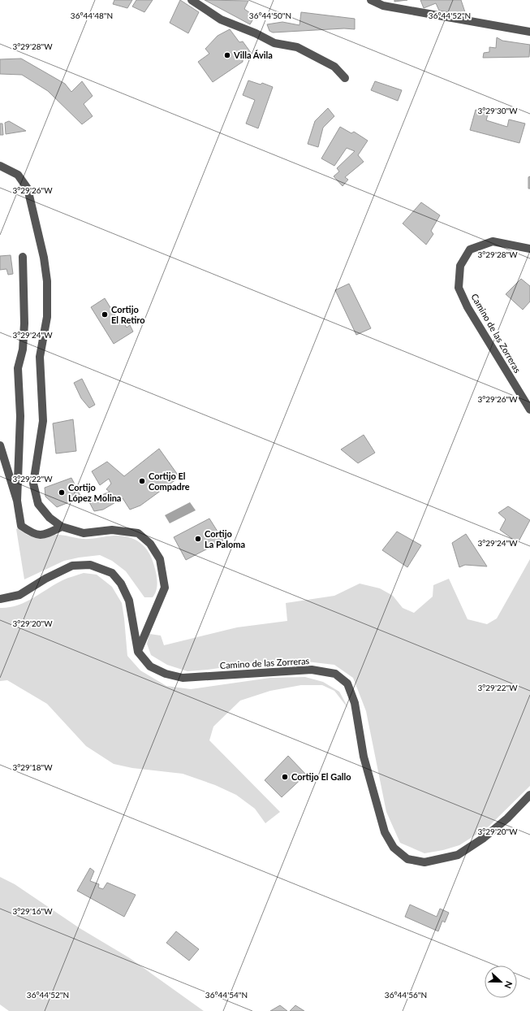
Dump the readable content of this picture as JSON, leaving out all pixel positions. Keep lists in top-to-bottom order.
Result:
{
  "streets": {
    "street": ["Camino de las Zorreras"]
  },
  "places": [
    "Villa Ávila",
    "Cortijo El Retiro",
    "Cortijo El Compadre",
    "Cortijo López Molina",
    "Cortijo La Paloma",
    "Cortijo El Gallo"
  ],
  "north": "right",
  "coordinates": [
    "36°44'48\"N",
    "36°44'50\"N",
    "36°44'52\"N",
    "3°29'28\"W",
    "3°29'30\"W",
    "3°29'26\"W",
    "3°29'24\"W",
    "3°29'22\"W",
    "3°29'20\"W",
    "3°29'18\"W",
    "3°29'16\"W",
    "36°44'54\"N",
    "36°44'56\"N"
  ]
}
